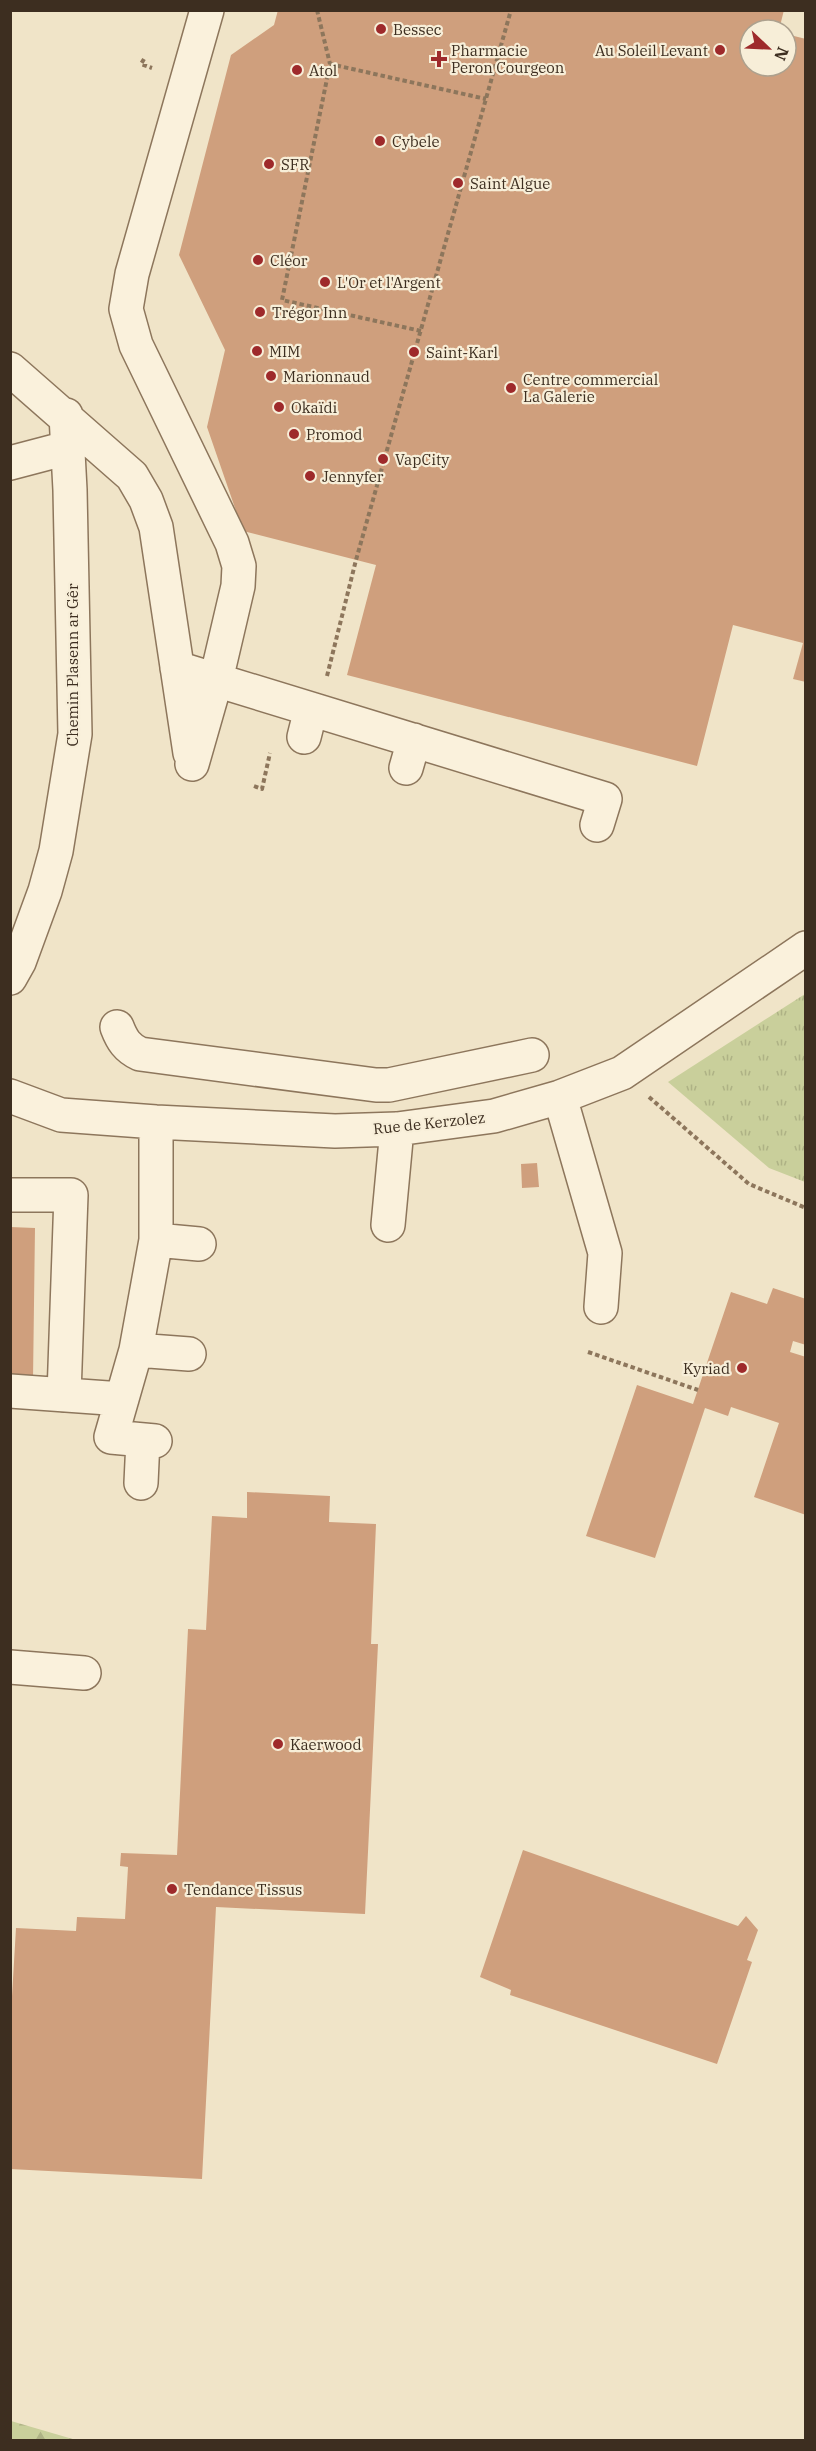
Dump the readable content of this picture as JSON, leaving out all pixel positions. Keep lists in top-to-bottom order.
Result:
{
  "streets": {
    "lane": ["Chemin Plasenn ar Gêr", "Rue de Kerzolez"]
  },
  "places": {
    "other": [
      "Bessec",
      "Au Soleil Levant",
      "Atol",
      "Cybele",
      "SFR",
      "Saint Algue",
      "Cléor",
      "L'Or et l'Argent",
      "Trégor Inn",
      "MIM",
      "Saint-Karl",
      "Marionnaud",
      "Centre commercial La Galerie",
      "Okaïdi",
      "Promod",
      "VapCity",
      "Jennyfer",
      "Kyriad",
      "Kaerwood",
      "Tendance Tissus"
    ],
    "health": ["Pharmacie Peron Courgeon"]
  },
  "north": "bottom right"
}
